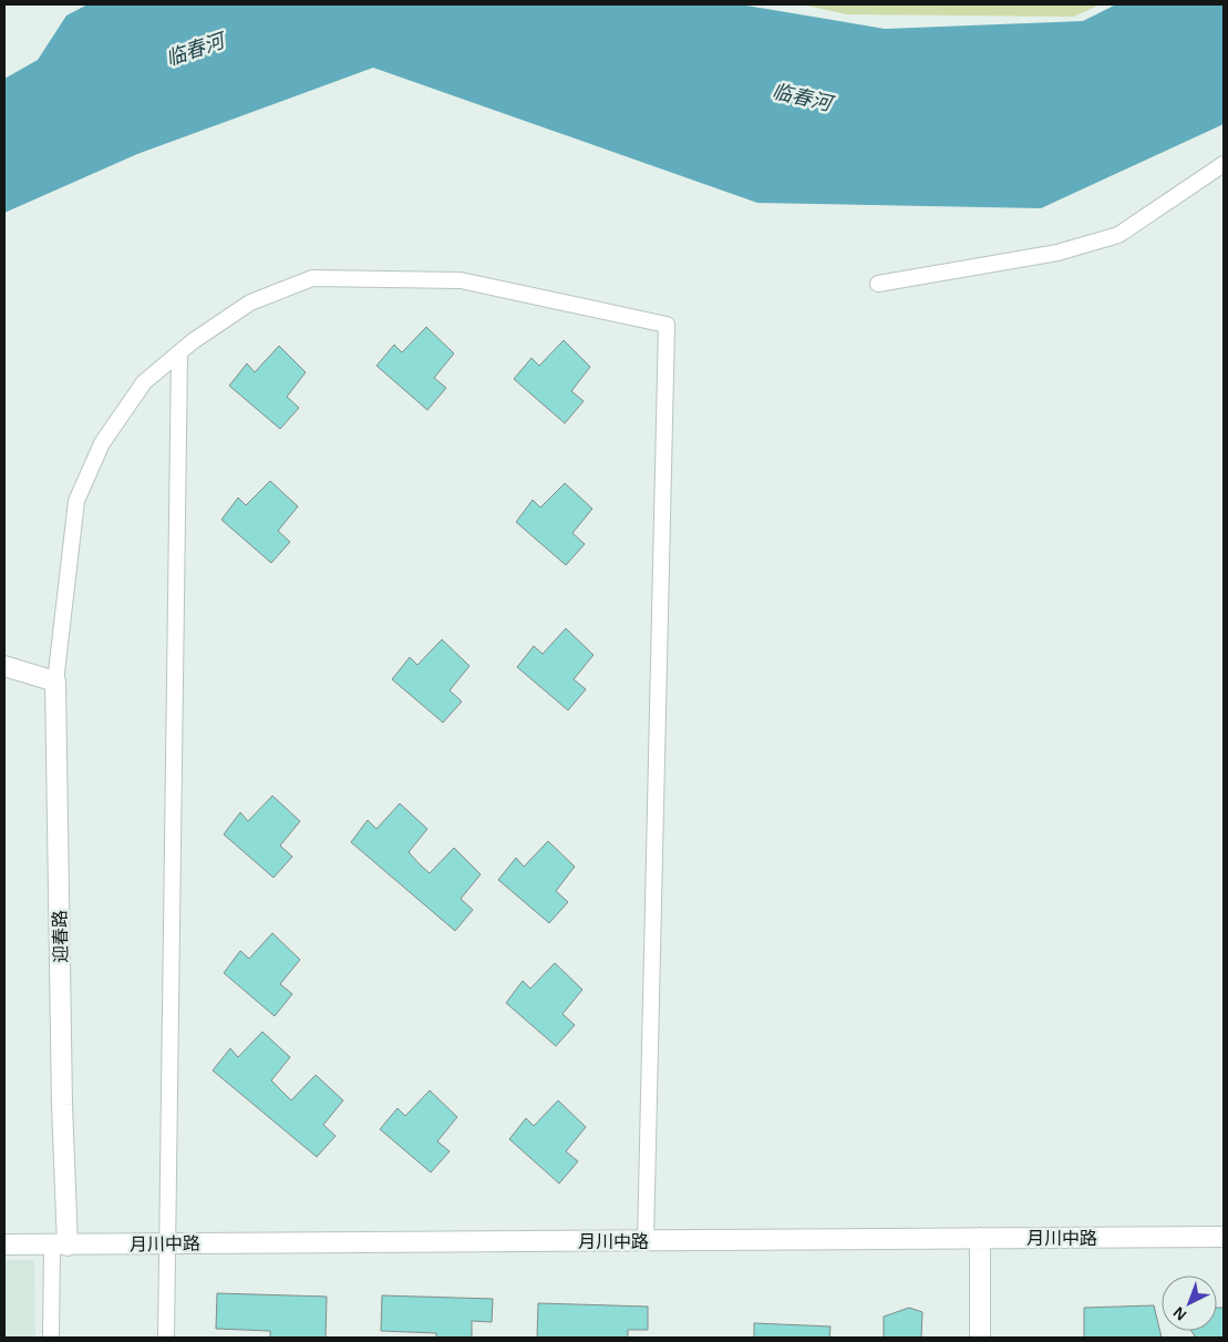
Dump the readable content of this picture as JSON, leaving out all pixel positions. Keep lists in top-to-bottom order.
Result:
{
  "streets": {
    "street": ["迎春路", "月川中路"]
  },
  "crossings": [
    ["迎春路", "月川中路"]
  ],
  "water": ["临春河"],
  "north": "bottom left"
}
